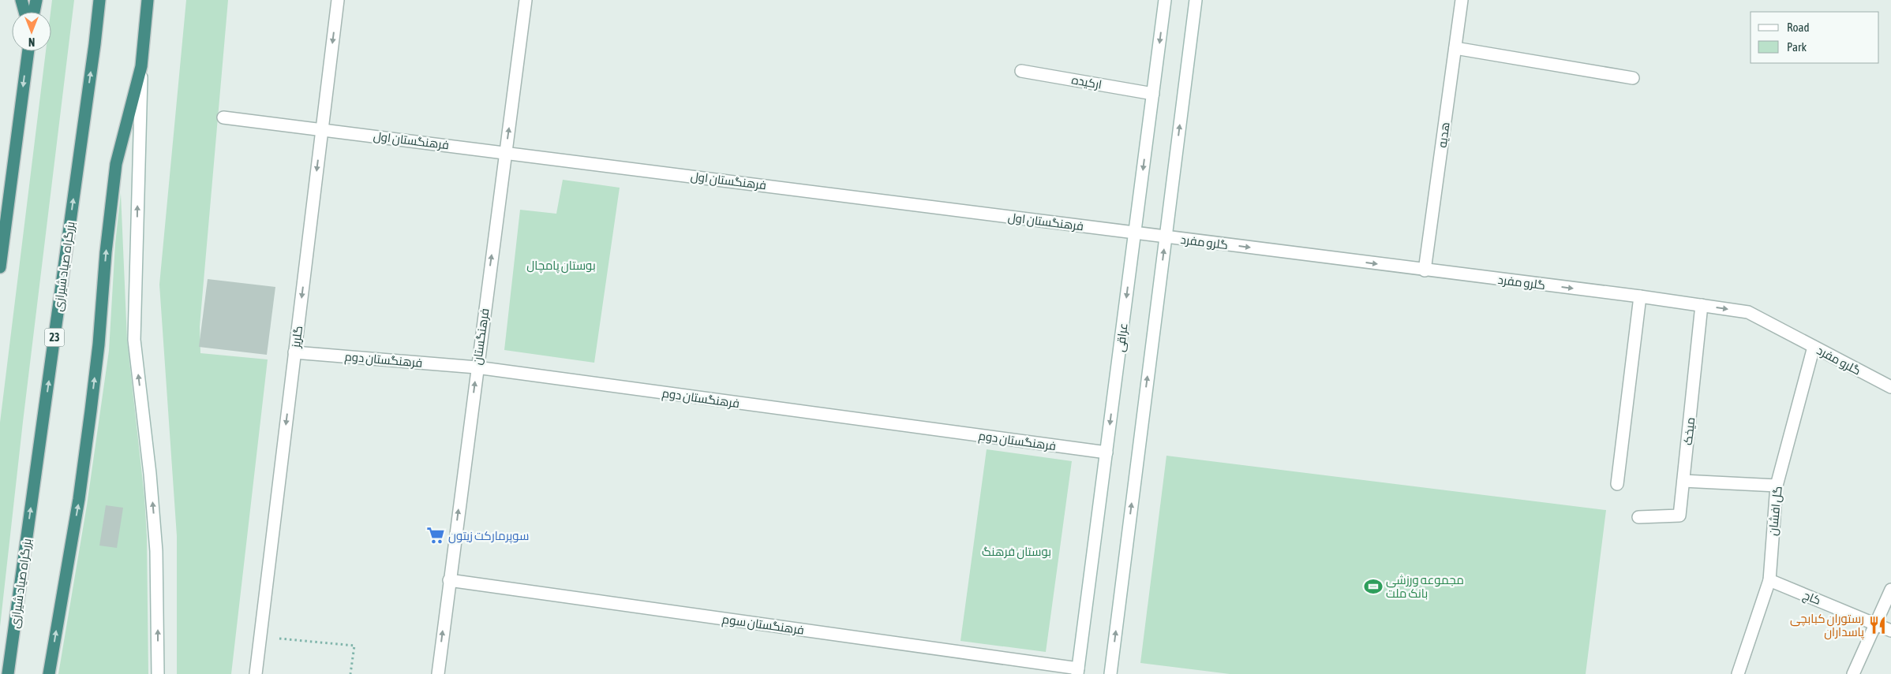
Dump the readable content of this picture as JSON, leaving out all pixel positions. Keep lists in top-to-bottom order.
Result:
{
  "streets": {
    "highway": ["بزرگراه صیاد شیرازی", "23"],
    "street": [
      "ارکیده",
      "هدیه",
      "فرهنگستان اول",
      "گلرو مفرد",
      "گلریز",
      "فرهنگستان",
      "عراقی",
      "فرهنگستان دوم",
      "میخک",
      "گل افشان",
      "کاج",
      "فرهنگستان سوم"
    ]
  },
  "crossings": [
    ["ارکیده", "عراقی"],
    ["هدیه", "گلرو مفرد"],
    ["فرهنگستان اول", "گلرو مفرد"],
    ["فرهنگستان اول", "گلریز"],
    ["فرهنگستان اول", "فرهنگستان"],
    ["فرهنگستان اول", "عراقی"],
    ["گلرو مفرد", "عراقی"],
    ["گلرو مفرد", "میخک"],
    ["گلرو مفرد", "گل افشان"],
    ["گلریز", "فرهنگستان دوم"],
    ["فرهنگستان", "فرهنگستان دوم"],
    ["فرهنگستان", "فرهنگستان سوم"],
    ["عراقی", "فرهنگستان دوم"],
    ["عراقی", "فرهنگستان سوم"],
    ["گل افشان", "کاج"]
  ],
  "one_way": ["گلرو مفرد", "گلریز", "فرهنگستان"],
  "parks": ["بوستان پامچال", "بوستان فرهنگ"],
  "places": {
    "supermarket": ["سوپرمارکت زیتون"],
    "sports": ["مجموعه ورزشی بانک ملت"],
    "restaurant": ["رستوران کبابچی پاسداران"]
  },
  "legend": ["Road", "Park"],
  "north": "bottom"
}
